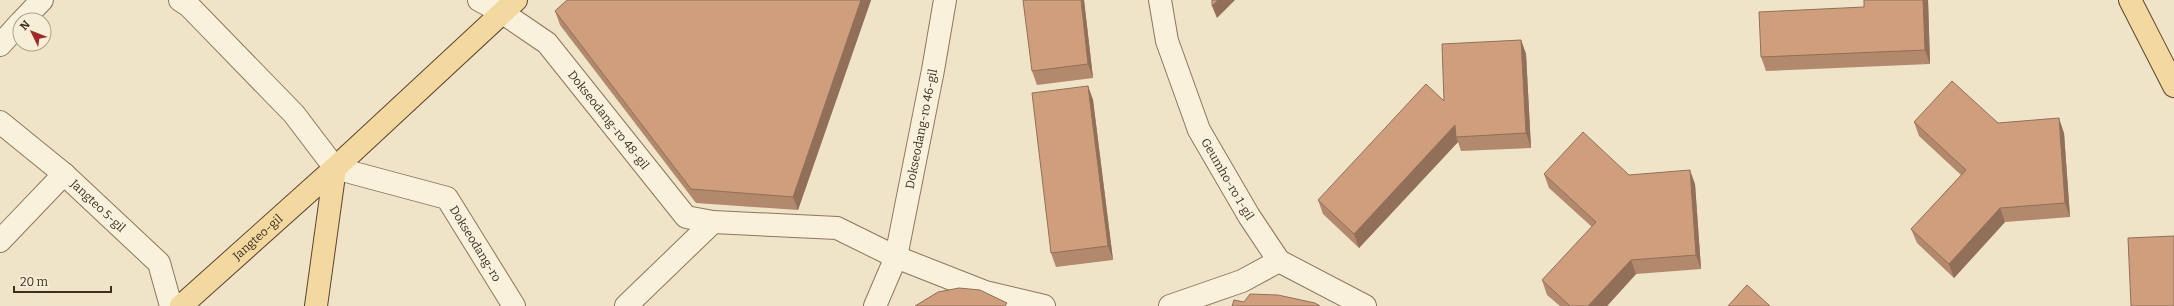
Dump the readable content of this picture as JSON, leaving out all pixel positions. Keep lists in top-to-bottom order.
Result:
{
  "streets": {
    "main road": ["Jangteo-gil"],
    "street": [
      "Dokseodang-ro 48-gil",
      "Dokseodang-ro 46-gil",
      "Geumho-ro 1-gil",
      "Jangteo 5-gil",
      "Dokseodang-ro"
    ]
  },
  "crossings": [
    ["Dokseodang-ro 48-gil", "Dokseodang-ro 46-gil"],
    ["Jangteo-gil", "Dokseodang-ro"]
  ],
  "scale_bar": "20 m",
  "north": "top left"
}
